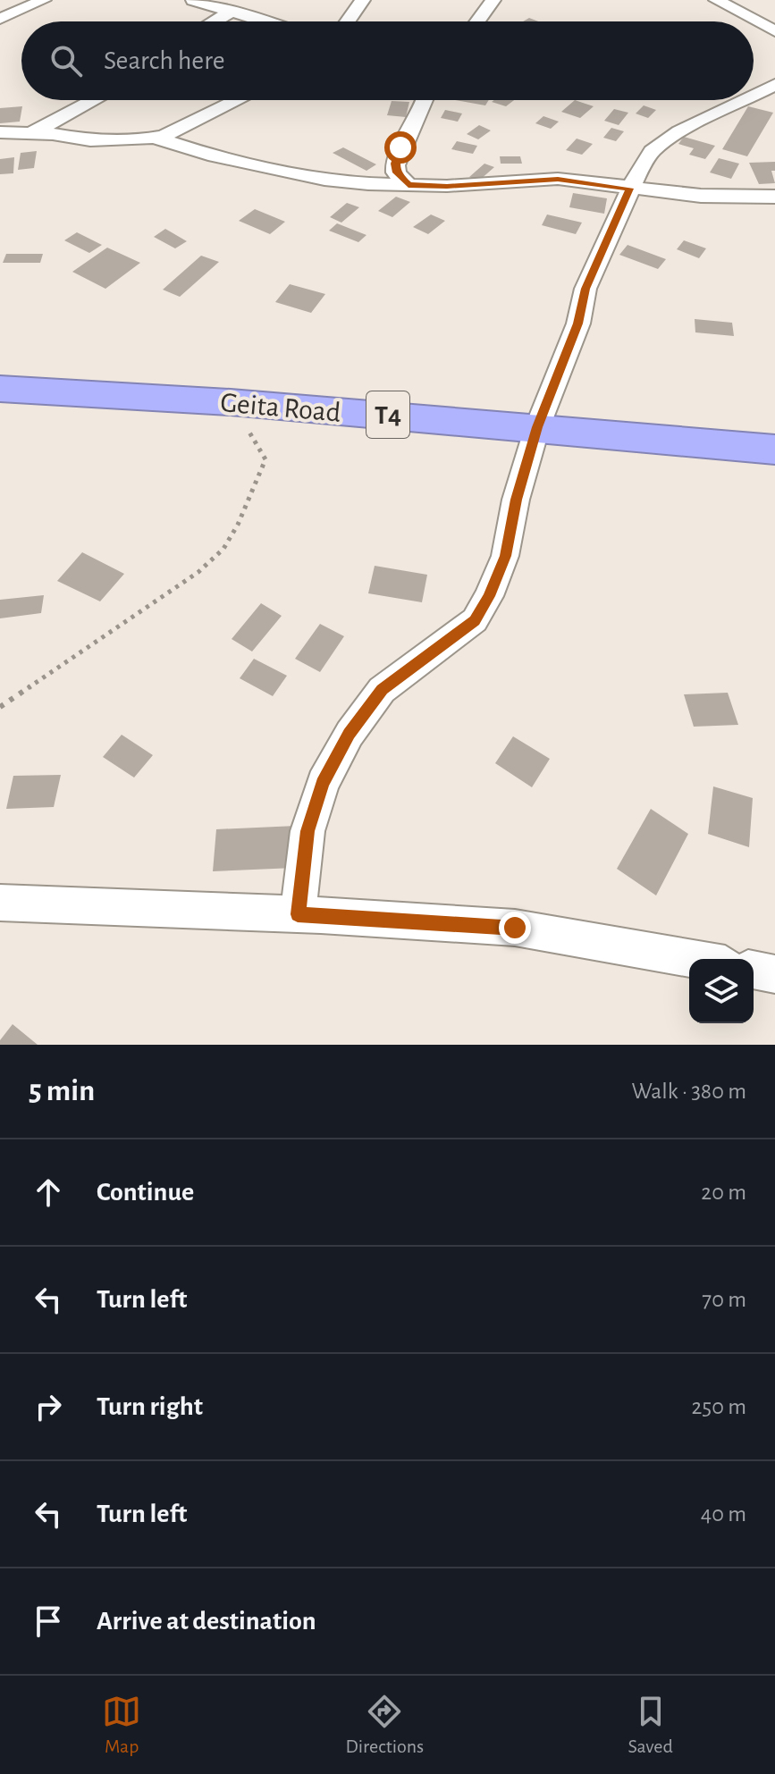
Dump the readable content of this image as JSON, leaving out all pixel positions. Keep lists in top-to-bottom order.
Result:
{
  "streets": {
    "highway": ["Geita Road", "T4"]
  },
  "page": {
    "search": "Search here",
    "heading": ["5 min", "Walk · 380 m"],
    "list": [
      ["Continue", "20 m"],
      ["Turn left", "70 m"],
      ["Turn right", "250 m"],
      ["Turn left", "40 m"],
      "Arrive at destination"
    ],
    "nav": ["Map", "Directions", "Saved"]
  }
}
